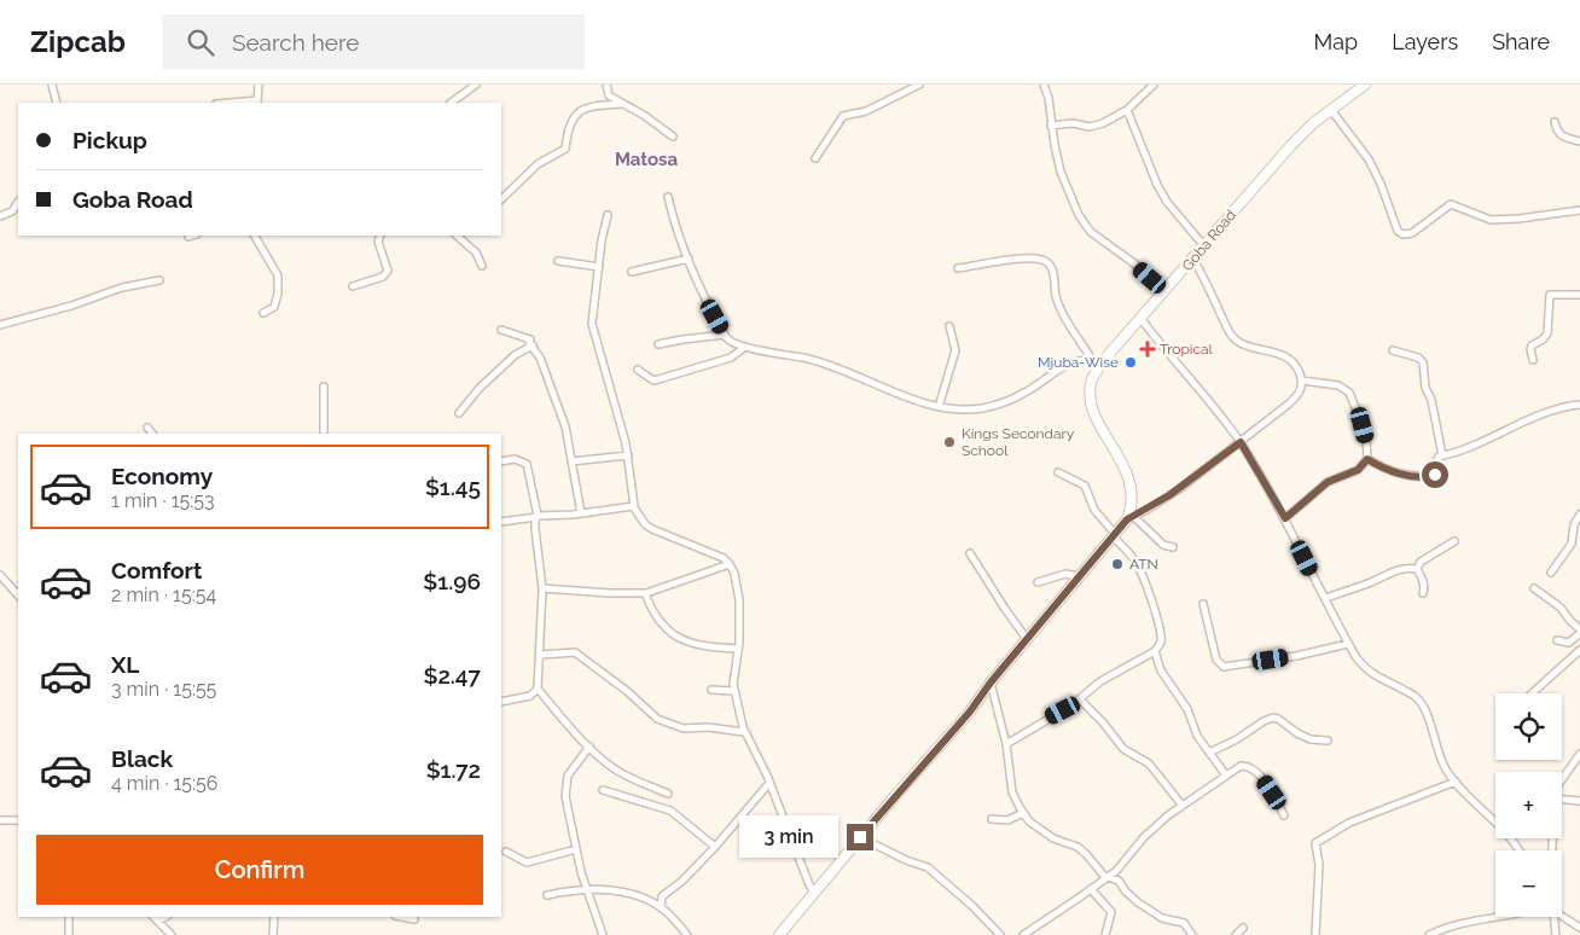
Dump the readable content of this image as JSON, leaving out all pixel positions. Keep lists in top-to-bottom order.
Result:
{
  "streets": {
    "main road": ["Goba Road"]
  },
  "districts": ["Matosa"],
  "places": {
    "health": ["Tropical"],
    "other": ["Mjuba-Wise", "Kings Secondary School", "ATN"]
  },
  "page": {
    "header": "Zipcab",
    "search": "Search here",
    "nav": ["Map", "Layers", "Share"],
    "banner": ["Pickup", "Goba Road"],
    "list": [
      {
        "name": "Economy",
        "note": "1 min · 15:53",
        "value": "$1.45"
      },
      {
        "name": "Comfort",
        "note": "2 min · 15:54",
        "value": "$1.96"
      },
      {
        "name": "XL",
        "note": "3 min · 15:55",
        "value": "$2.47"
      },
      {
        "name": "Black",
        "note": "4 min · 15:56",
        "value": "$1.72"
      }
    ],
    "map_buttons": ["+", "−"],
    "bubble": "3 min",
    "buttons": "Confirm"
  }
}
